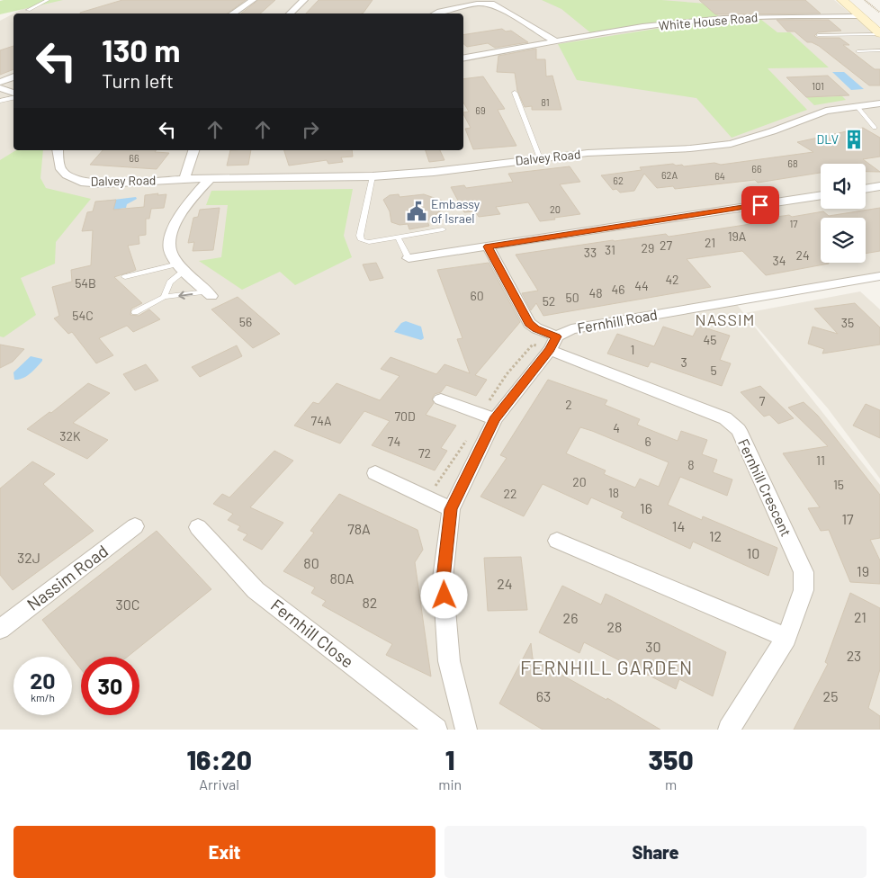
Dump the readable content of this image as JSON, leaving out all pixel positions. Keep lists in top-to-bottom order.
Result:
{
  "streets": {
    "street": [
      "White House Road",
      "Dalvey Road",
      "Fernhill Road",
      "Fernhill Crescent",
      "Nassim Road",
      "Fernhill Close"
    ]
  },
  "crossings": [
    ["Fernhill Road", "Fernhill Crescent"]
  ],
  "districts": ["NASSIM", "FERNHILL GARDEN"],
  "places": {
    "building": ["DLV"],
    "public building": ["Embassy of Israel"]
  },
  "house_numbers": [
    "101",
    "81",
    "69",
    "66",
    "68",
    "66",
    "62A",
    "64",
    "62",
    "20",
    "17",
    "19A",
    "21",
    "27",
    "29",
    "31",
    "33",
    "24",
    "34",
    "42",
    "54B",
    "44",
    "46",
    "48",
    "60",
    "50",
    "52",
    "54C",
    "56",
    "35",
    "45",
    "1",
    "3",
    "5",
    "7",
    "2",
    "70D",
    "74A",
    "4",
    "32K",
    "74",
    "6",
    "72",
    "11",
    "8",
    "20",
    "15",
    "18",
    "22",
    "16",
    "17",
    "14",
    "78A",
    "12",
    "10",
    "32J",
    "80",
    "19",
    "80A",
    "24",
    "82",
    "30C",
    "21",
    "26",
    "28",
    "30",
    "23",
    "63",
    "25"
  ],
  "page": {
    "turn": ["130 m", "Turn left"],
    "speed": "20 km/h",
    "limit": "30",
    "eta": [
      "16:20",
      "Arrival",
      "1",
      "min",
      "350",
      "m"
    ],
    "buttons": ["Exit", "Share"]
  }
}
